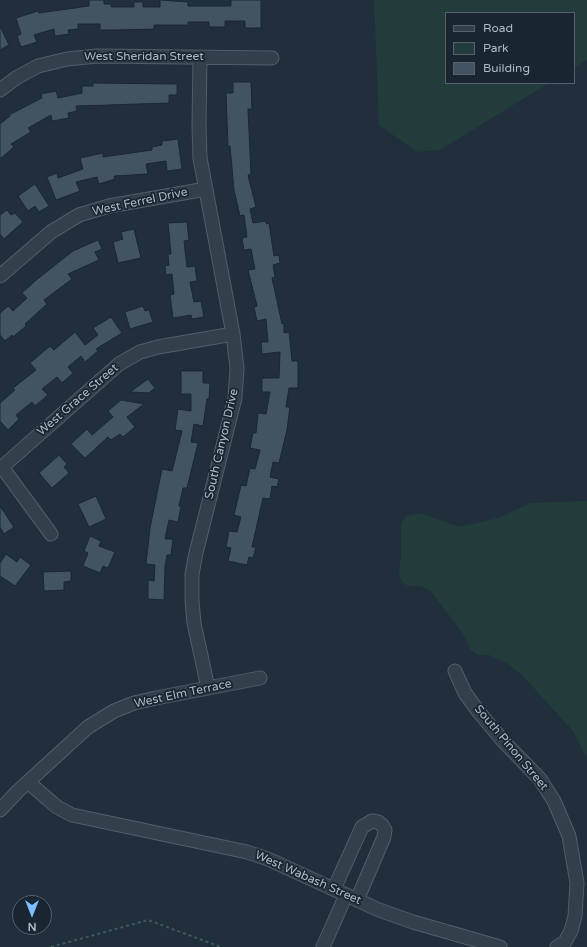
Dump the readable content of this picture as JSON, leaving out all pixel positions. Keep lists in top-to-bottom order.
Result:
{
  "streets": {
    "street": [
      "West Sheridan Street",
      "West Ferrel Drive",
      "West Grace Street",
      "South Canyon Drive",
      "West Elm Terrace",
      "South Pinon Street",
      "West Wabash Street"
    ]
  },
  "crossings": [
    ["West Sheridan Street", "South Canyon Drive"],
    ["West Ferrel Drive", "South Canyon Drive"],
    ["West Grace Street", "South Canyon Drive"],
    ["South Canyon Drive", "West Elm Terrace"],
    ["West Elm Terrace", "West Wabash Street"]
  ],
  "legend": ["Road", "Park", "Building"],
  "north": "bottom"
}
